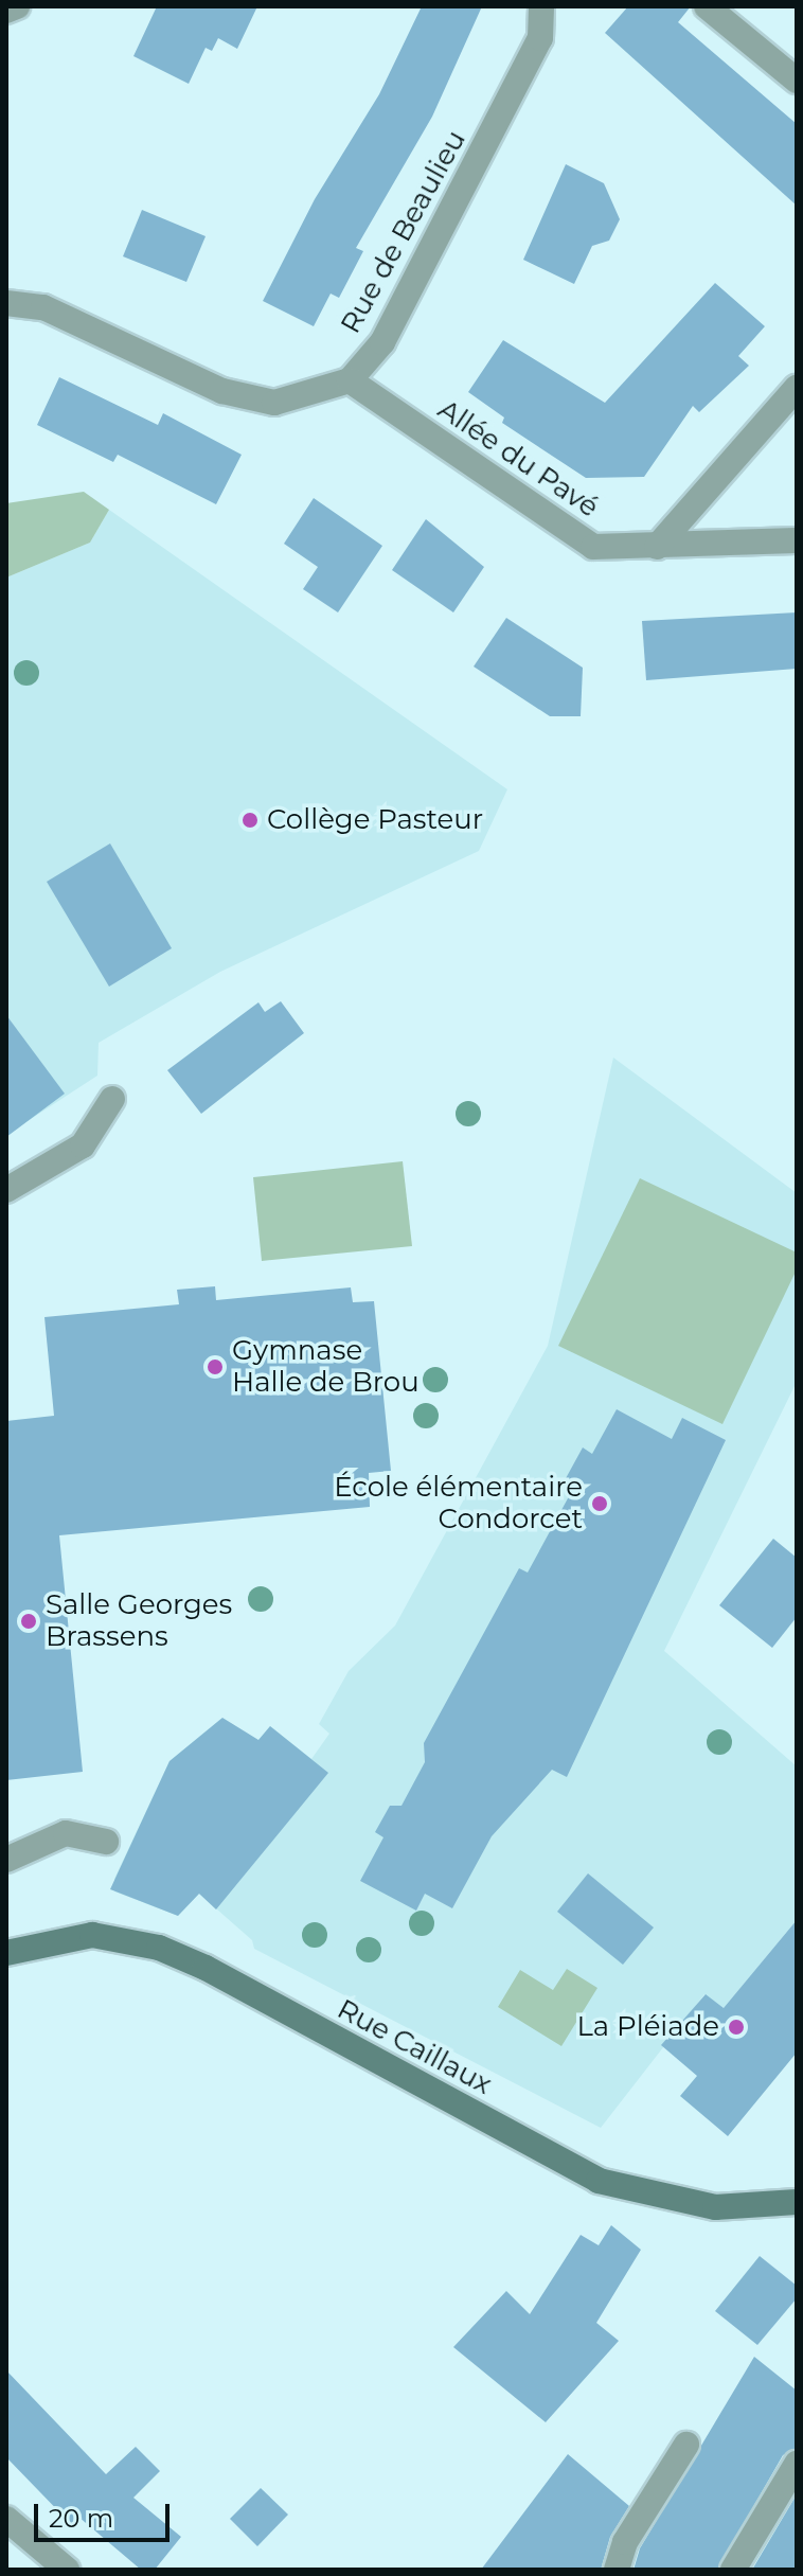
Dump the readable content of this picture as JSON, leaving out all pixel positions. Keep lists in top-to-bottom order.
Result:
{
  "streets": {
    "street": ["Rue de Beaulieu", "Allée du Pavé", "Rue Caillaux"]
  },
  "crossings": [
    ["Rue de Beaulieu", "Allée du Pavé"]
  ],
  "places": [
    "Collège Pasteur",
    "Gymnase Halle de Brou",
    "École élémentaire Condorcet",
    "Salle Georges Brassens",
    "La Pléiade"
  ],
  "scale_bar": "20 m"
}
